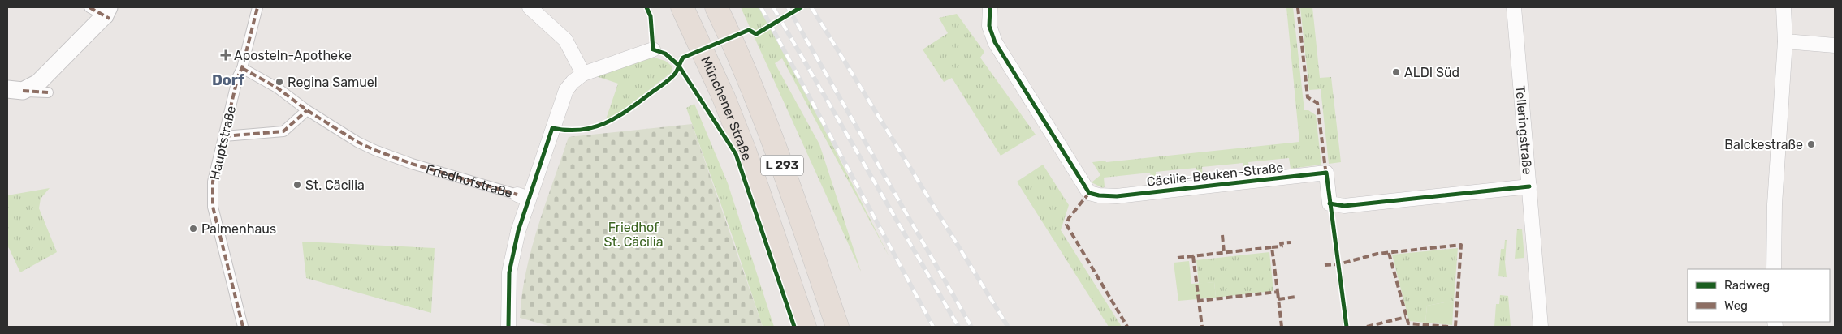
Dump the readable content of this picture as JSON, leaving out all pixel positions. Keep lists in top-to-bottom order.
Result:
{
  "streets": {
    "highway": ["Münchener Straße", "L 293"],
    "street": [
      "Telleringstraße",
      "Hauptstraße",
      "Cäcilie-Beuken-Straße",
      "Friedhofstraße"
    ]
  },
  "crossings": [
    ["Telleringstraße", "Cäcilie-Beuken-Straße"],
    ["Hauptstraße", "Friedhofstraße"]
  ],
  "districts": ["Dorf"],
  "parks": ["Friedhof St. Cäcilia"],
  "places": {
    "health": ["Aposteln-Apotheke"],
    "other": [
      "ALDI Süd",
      "Regina Samuel",
      "Balckestraße",
      "St. Cäcilia",
      "Palmenhaus"
    ]
  },
  "legend": ["Radweg", "Weg"]
}
